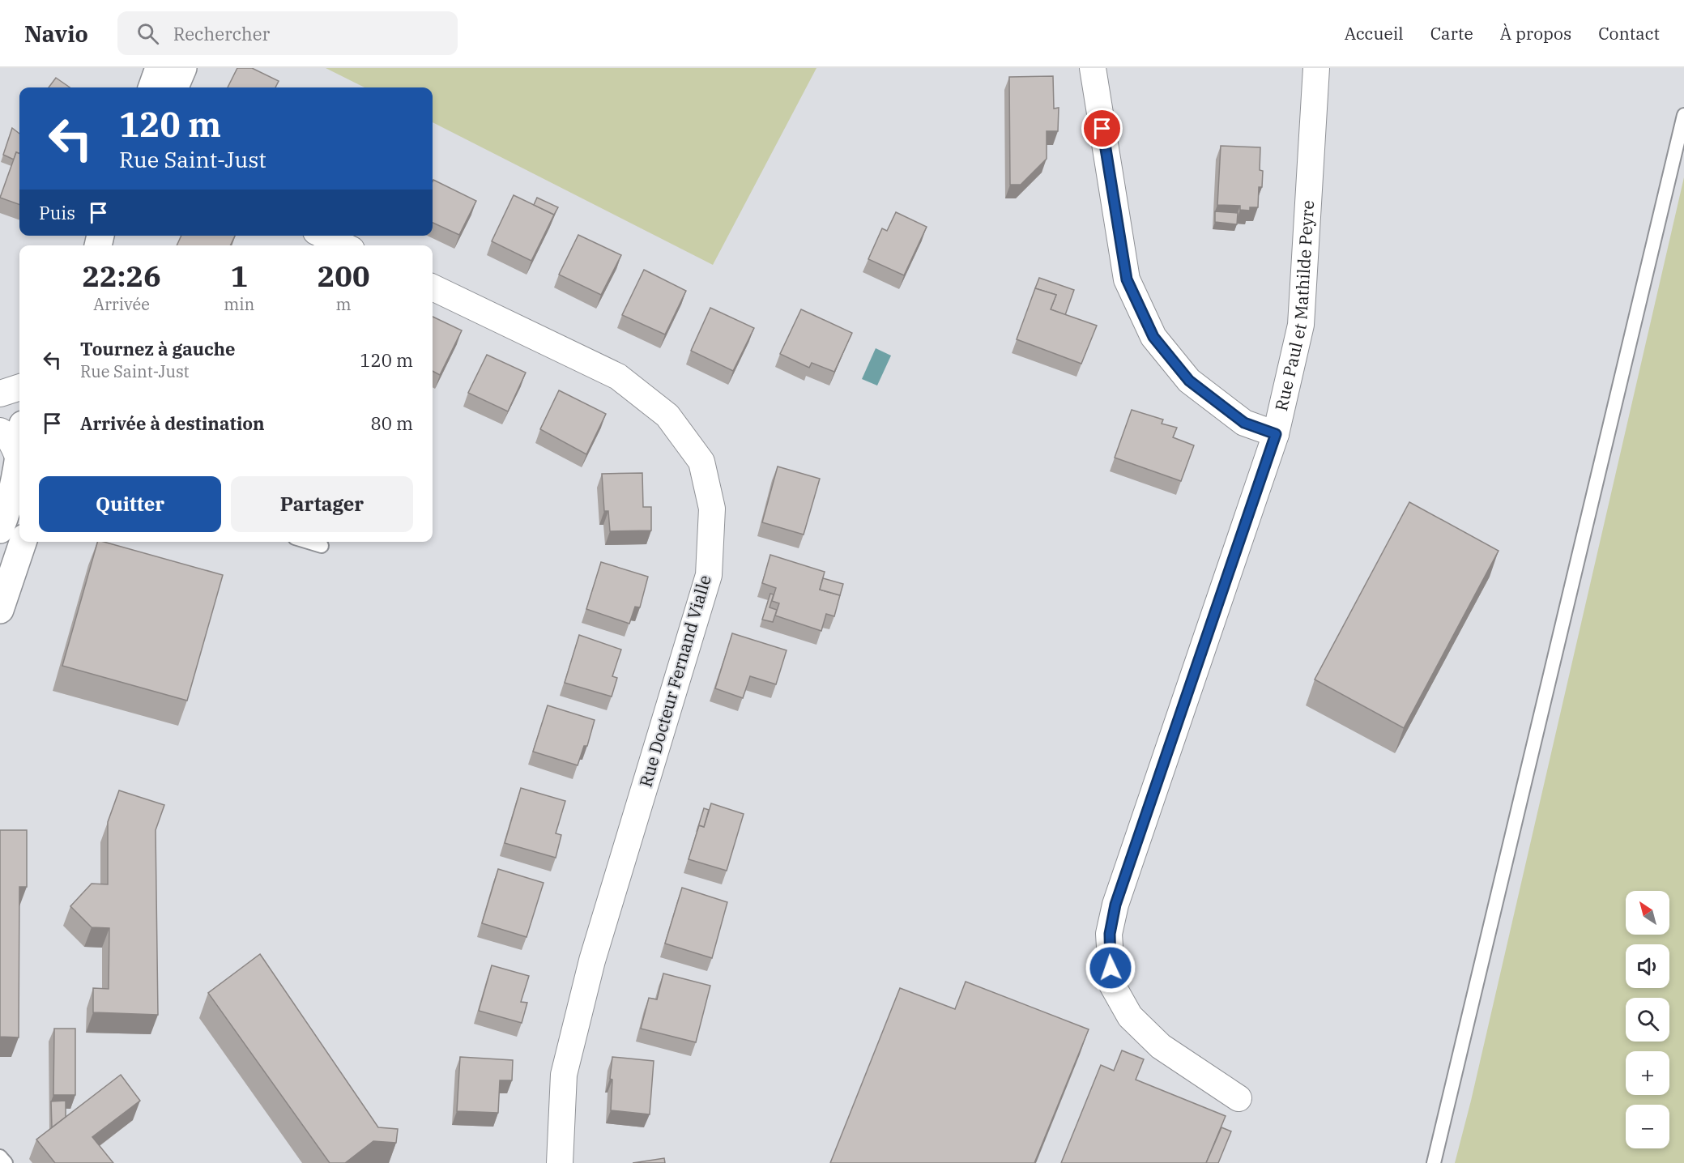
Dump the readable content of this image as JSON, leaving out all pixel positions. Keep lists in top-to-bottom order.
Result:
{
  "streets": {
    "street": ["Rue Paul et Mathilde Peyre", "Rue Docteur Fernand Vialle"]
  },
  "north": "top left",
  "page": {
    "header": "Navio",
    "search": "Rechercher",
    "nav": [
      "Accueil",
      "Carte",
      "À propos",
      "Contact"
    ],
    "turn": ["120 m", "Rue Saint-Just"],
    "then": "Puis",
    "eta": [
      "22:26",
      "Arrivée",
      "1",
      "min",
      "200",
      "m"
    ],
    "list": [
      {
        "name": "Tournez à gauche",
        "note": "Rue Saint-Just",
        "value": "120 m"
      },
      {
        "name": "Arrivée à destination",
        "value": "80 m"
      }
    ],
    "buttons": ["Quitter", "Partager"],
    "map_buttons": ["+", "−"]
  }
}
